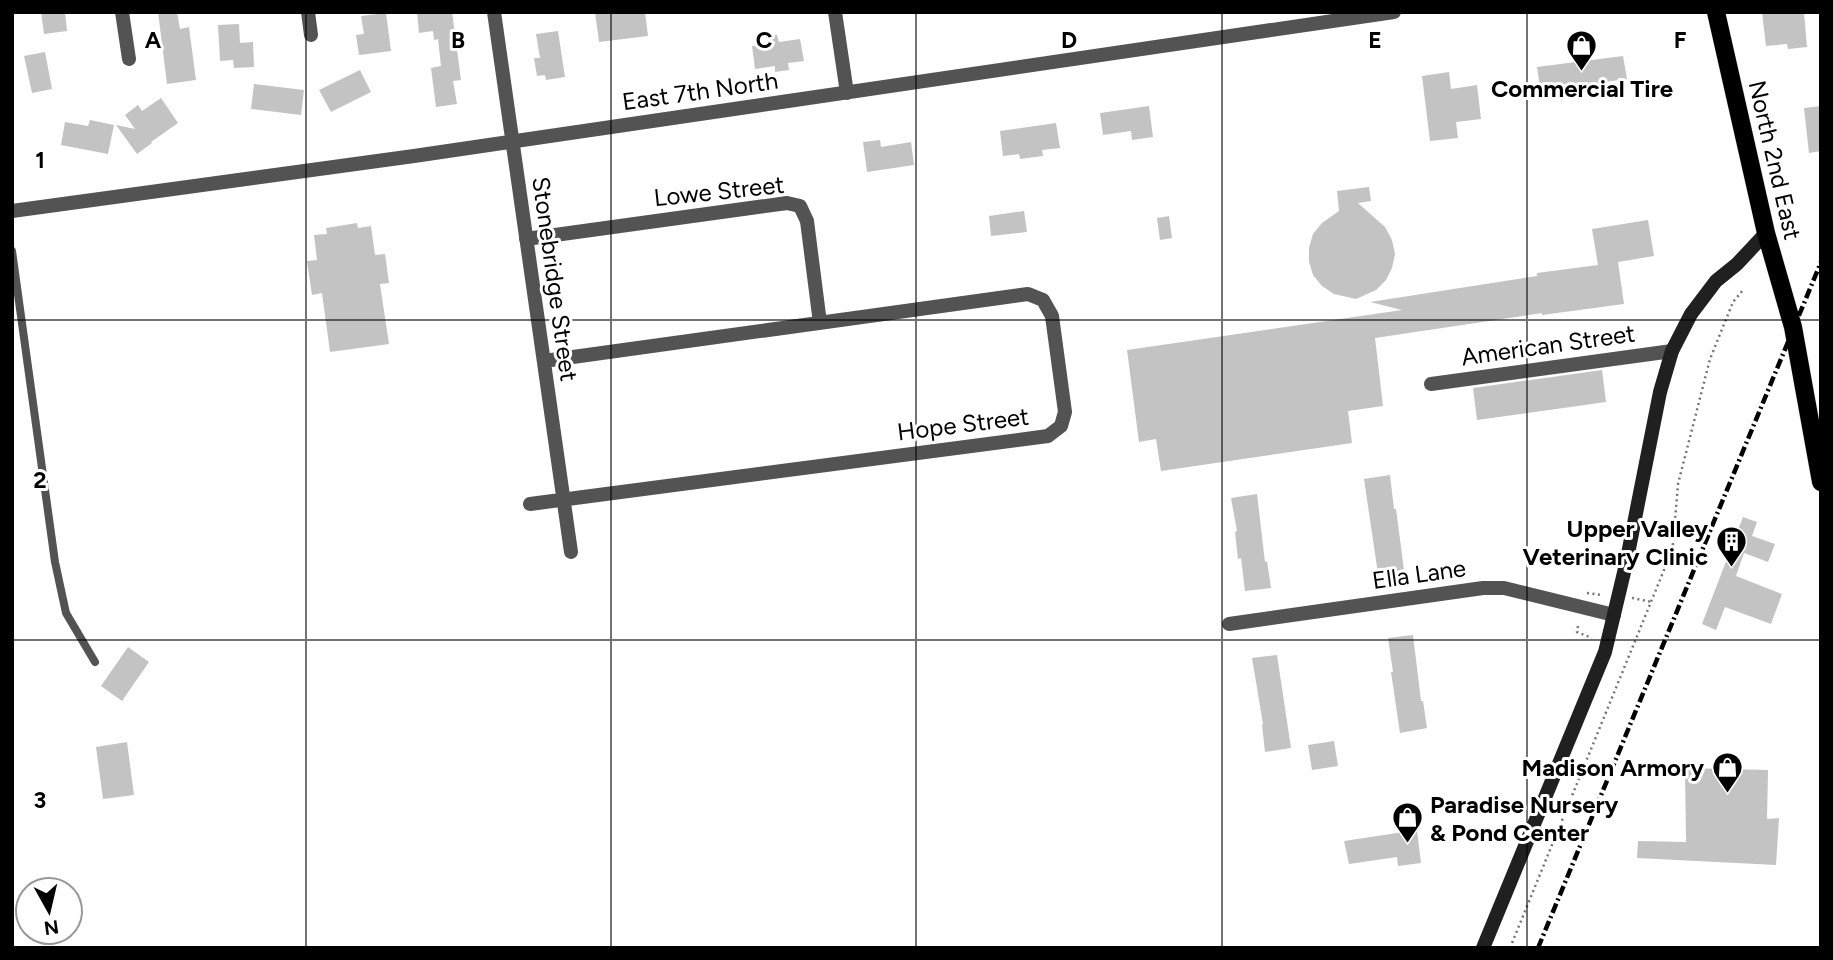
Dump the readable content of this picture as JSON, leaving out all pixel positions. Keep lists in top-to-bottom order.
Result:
{
  "streets": {
    "main road": ["North 2nd East"],
    "street": [
      "East 7th North",
      "Lowe Street",
      "Stonebridge Street",
      "American Street",
      "Hope Street",
      "Ella Lane"
    ]
  },
  "crossings": [
    ["East 7th North", "Stonebridge Street"],
    ["Lowe Street", "Stonebridge Street"],
    ["Lowe Street", "Hope Street"],
    ["Stonebridge Street", "Hope Street"]
  ],
  "places": {
    "shop": ["Commercial Tire", "Madison Armory", "Paradise Nursery & Pond Center"],
    "building": ["Upper Valley Veterinary Clinic"]
  },
  "north": "bottom",
  "grid": {
    "columns": [
      "A",
      "B",
      "C",
      "D",
      "E",
      "F"
    ],
    "rows": ["1", "2", "3"]
  }
}
